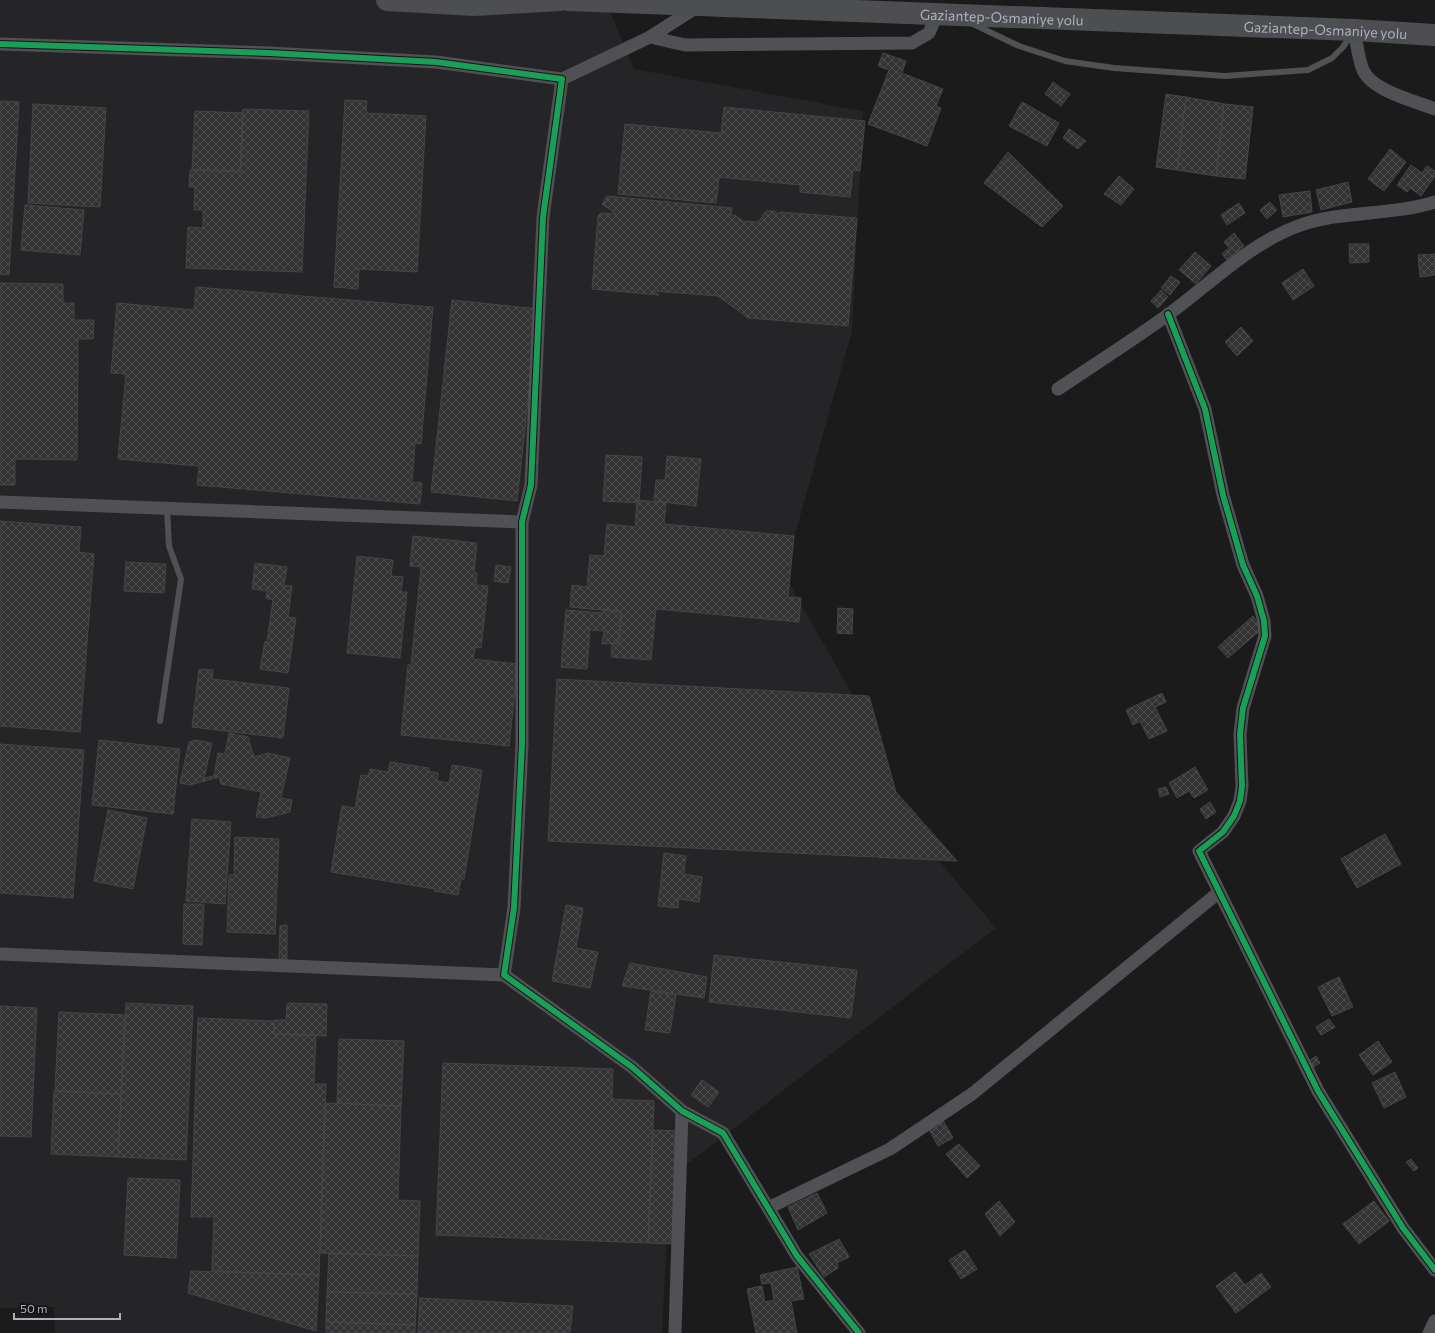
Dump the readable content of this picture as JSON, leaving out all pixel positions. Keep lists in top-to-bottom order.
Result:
{
  "streets": {
    "highway": ["Gaziantep-Osmaniye yolu"]
  },
  "scale_bar": "50 m"
}
